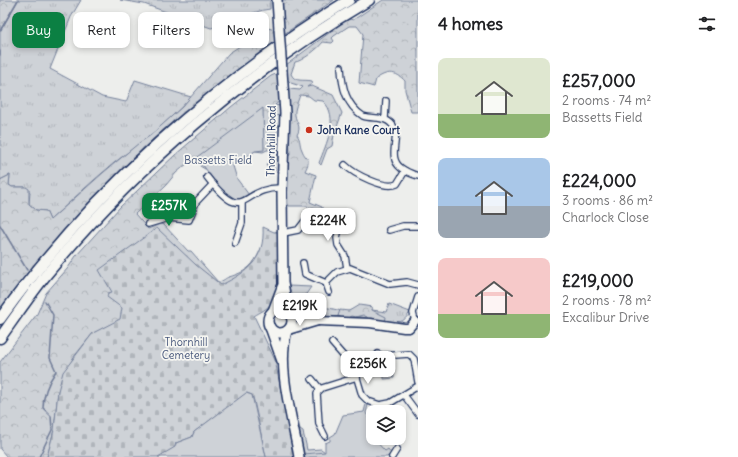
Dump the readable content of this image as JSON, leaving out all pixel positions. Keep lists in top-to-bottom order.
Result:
{
  "streets": {
    "main road": ["Thornhill Road"]
  },
  "parks": ["Bassetts Field", "Thornhill Cemetery"],
  "places": ["John Kane Court"],
  "page": {
    "heading": "4 homes",
    "chip": [
      "Buy",
      "Rent",
      "Filters",
      "New"
    ],
    "list": [
      {
        "name": "£257,000",
        "note": "2 rooms · 74 m² · Bassetts Field"
      },
      {
        "name": "£224,000",
        "note": "3 rooms · 86 m² · Charlock Close"
      },
      {
        "name": "£219,000",
        "note": "2 rooms · 78 m² · Excalibur Drive"
      }
    ],
    "price": [
      "£257K",
      "£224K",
      "£219K",
      "£256K"
    ]
  }
}
